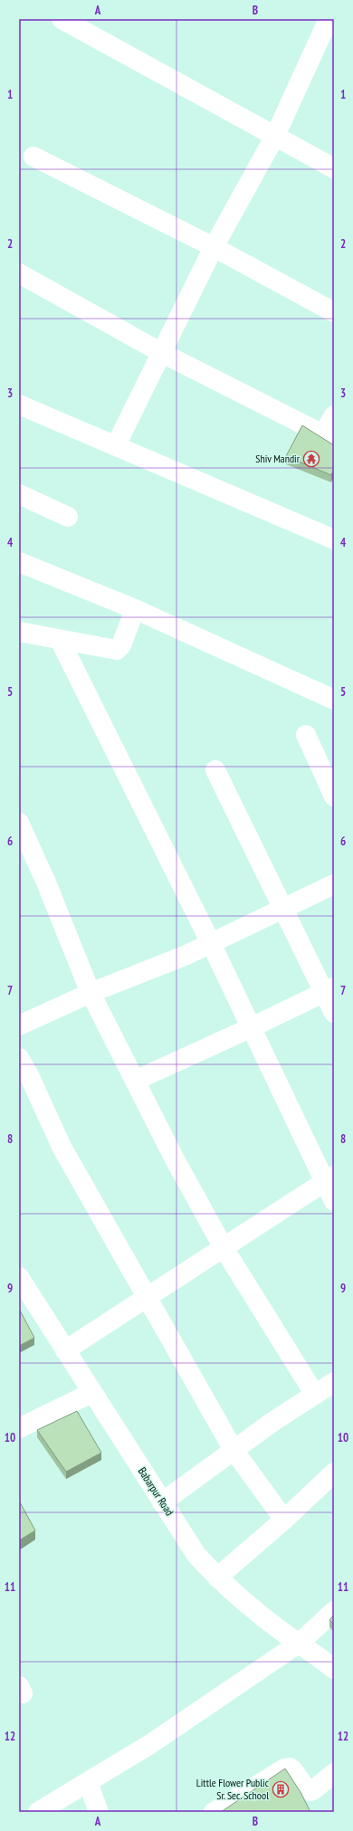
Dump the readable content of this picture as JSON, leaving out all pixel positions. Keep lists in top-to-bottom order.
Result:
{
  "streets": {
    "street": ["Babarpur Road"]
  },
  "places": {
    "temple": ["Shiv Mandir"],
    "building": ["Little Flower Public Sr. Sec. School"]
  },
  "grid": {
    "columns": ["A", "B"],
    "rows": [
      "1",
      "2",
      "3",
      "4",
      "5",
      "6",
      "7",
      "8",
      "9",
      "10",
      "11",
      "12"
    ]
  }
}
